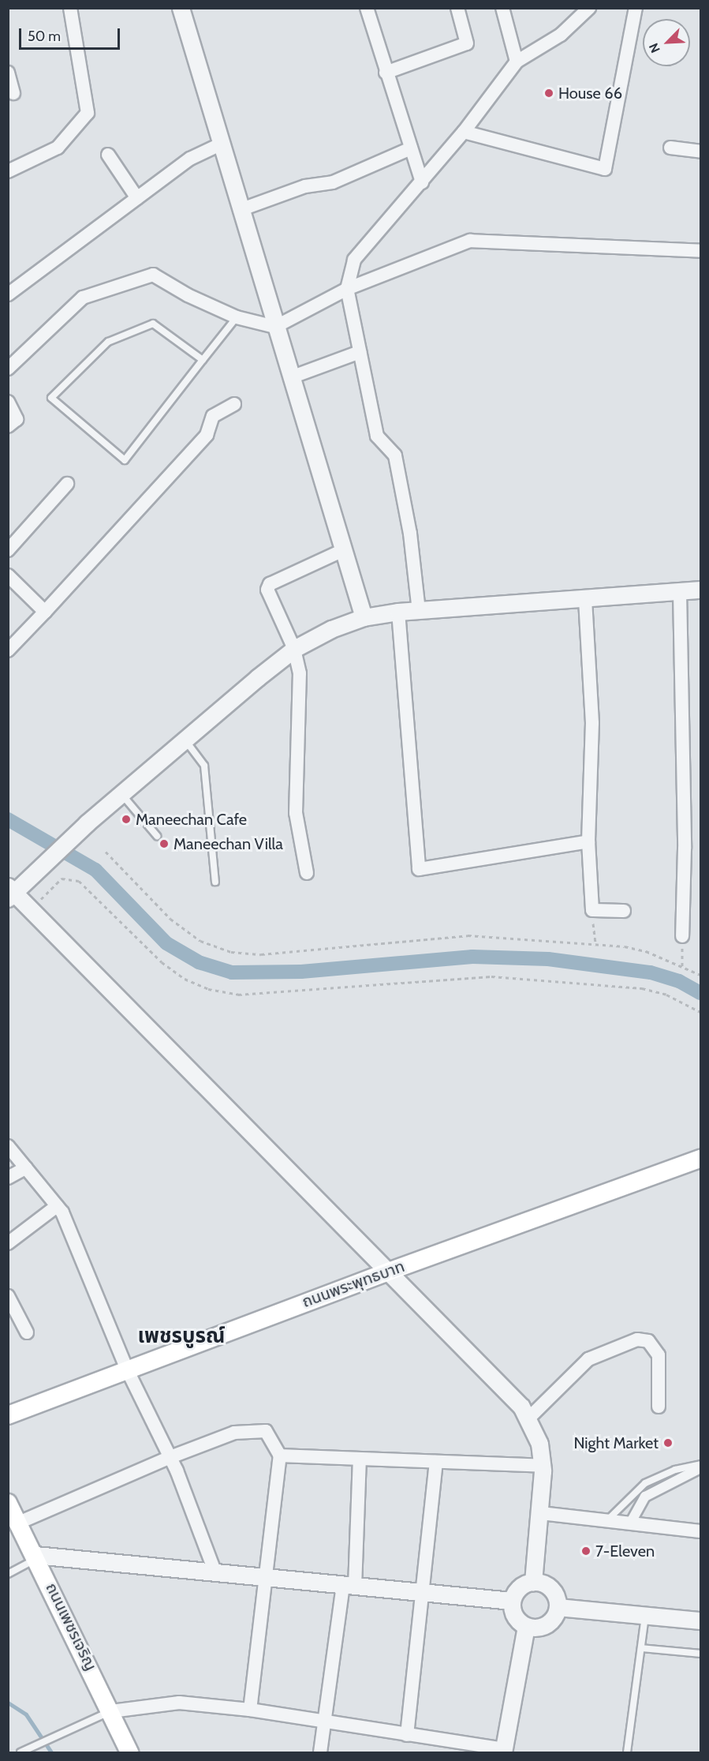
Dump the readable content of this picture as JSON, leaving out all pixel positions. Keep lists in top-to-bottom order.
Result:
{
  "streets": {
    "main road": ["ถนนพระพุทธบาท", "ถนนเพชรเจริญ"]
  },
  "districts": ["เพชรบูรณ์"],
  "places": [
    "House 66",
    "Maneechan Cafe",
    "Maneechan Villa",
    "Night Market",
    "7-Eleven"
  ],
  "scale_bar": "50 m",
  "north": "bottom left"
}
